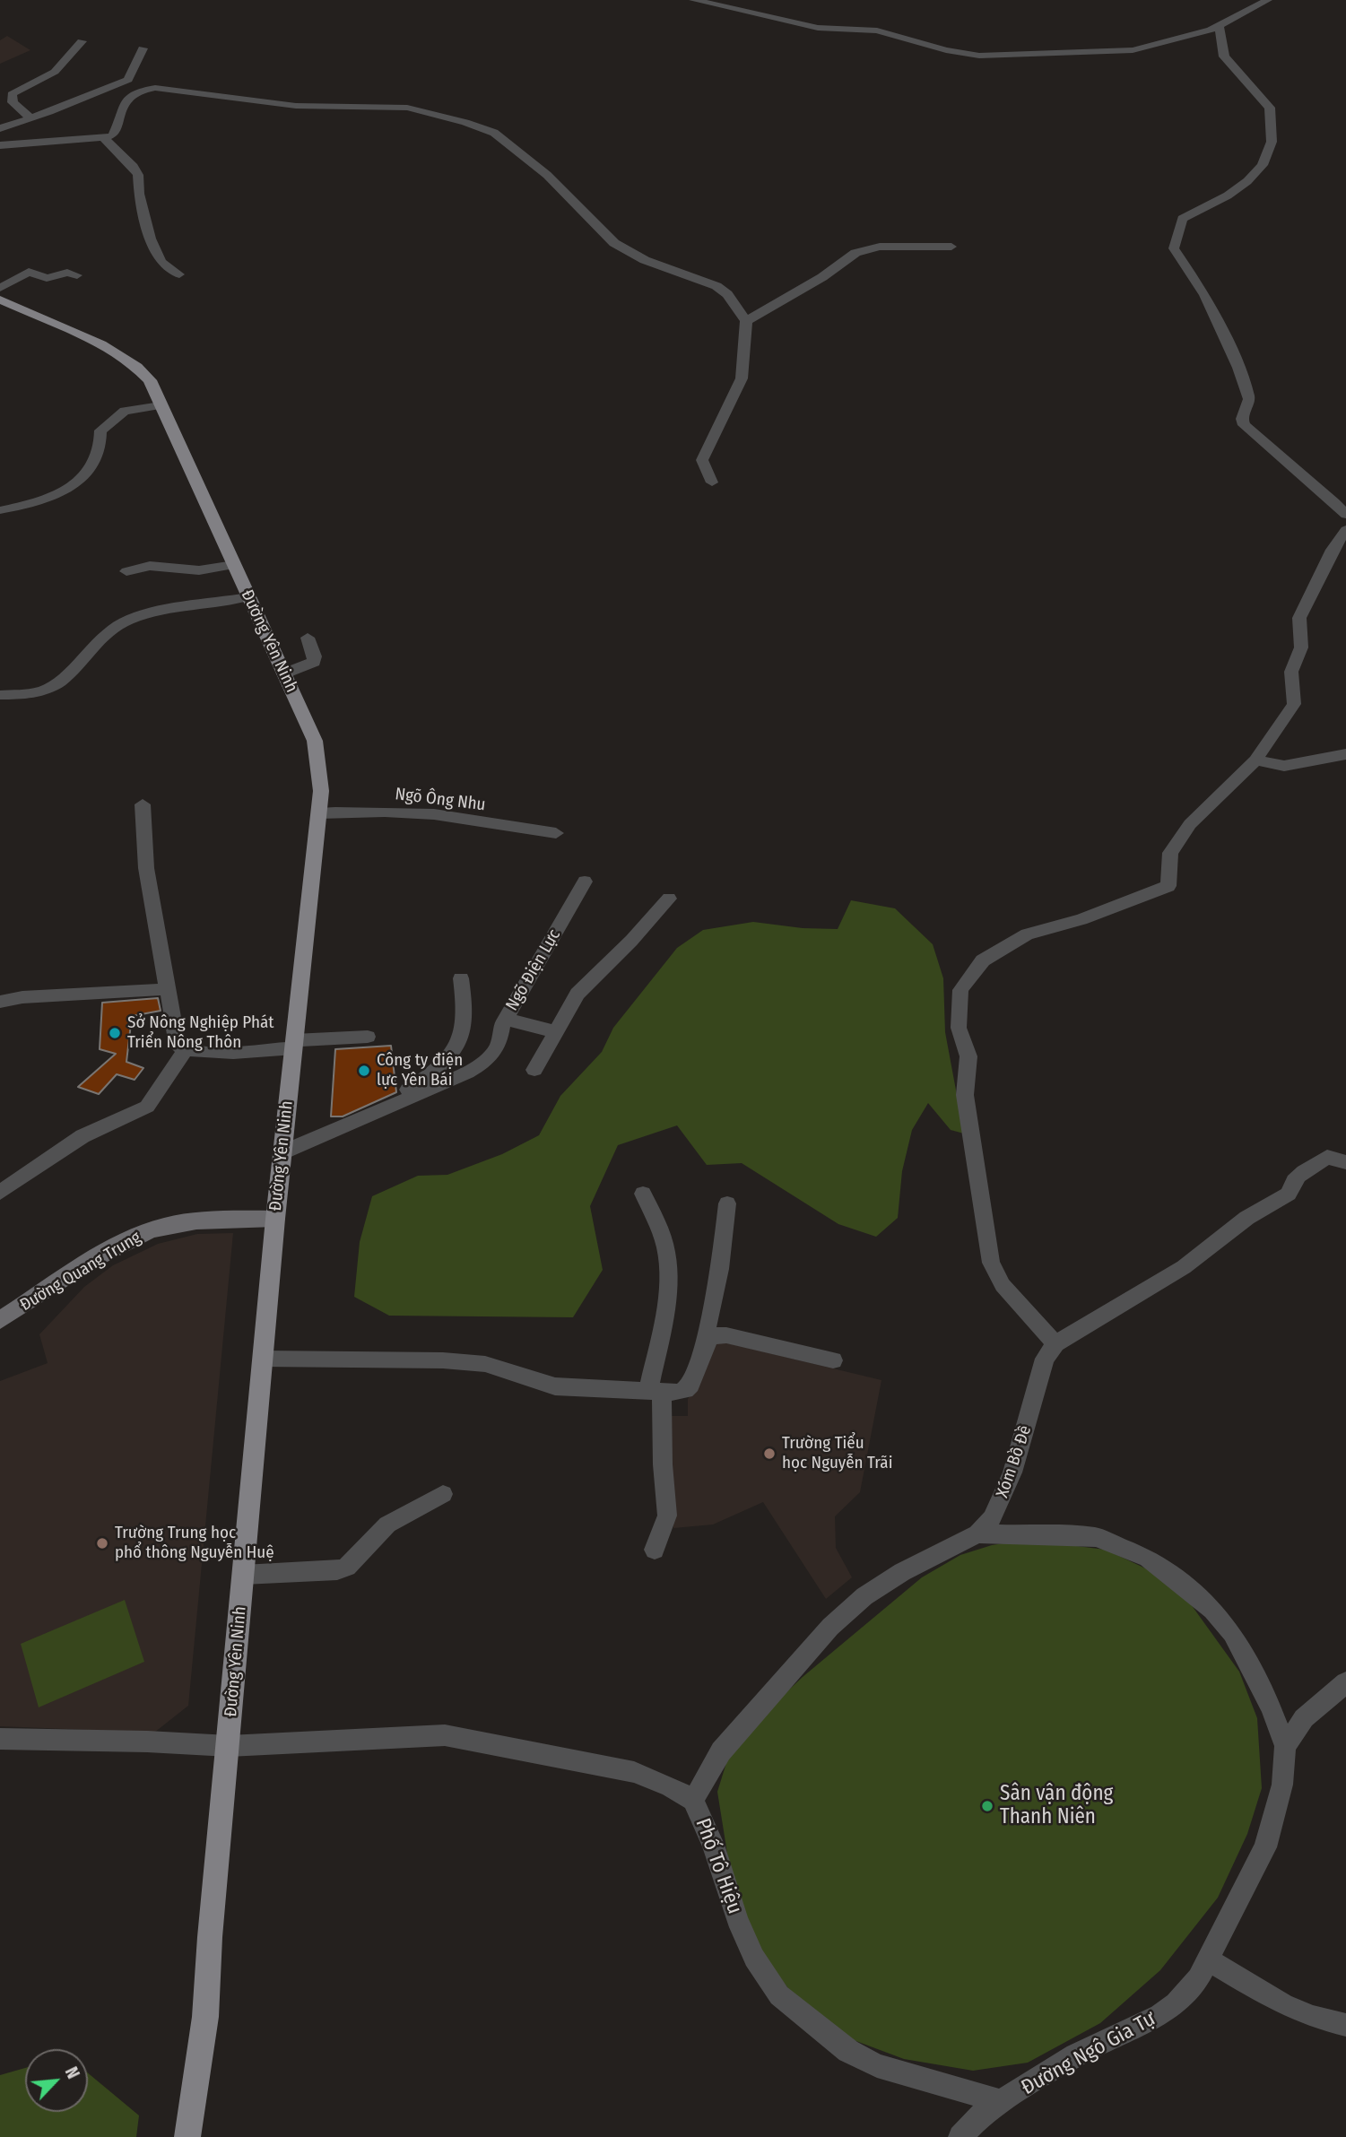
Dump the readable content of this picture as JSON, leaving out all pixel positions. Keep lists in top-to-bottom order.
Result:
{
  "streets": {
    "main road": ["Đường Yên Ninh"],
    "street": [
      "Ngõ Ông Nhu",
      "Ngõ Điện Lực",
      "Đường Quang Trung",
      "Xóm Bồ Đề",
      "Phố Tô Hiệu",
      "Đường Ngô Gia Tự"
    ]
  },
  "crossings": [
    ["Đường Yên Ninh", "Ngõ Ông Nhu"],
    ["Đường Yên Ninh", "Ngõ Điện Lực"],
    ["Đường Yên Ninh", "Đường Quang Trung"],
    ["Đường Yên Ninh", "Phố Tô Hiệu"],
    ["Xóm Bồ Đề", "Phố Tô Hiệu"],
    ["Phố Tô Hiệu", "Đường Ngô Gia Tự"]
  ],
  "places": [
    "Sở Nông Nghiệp Phát Triển Nông Thôn",
    "Công ty điện lực Yên Bái",
    "Trường Tiểu học Nguyễn Trãi",
    "Trường Trung học phổ thông Nguyễn Huệ",
    "Sân vận động Thanh Niên"
  ],
  "north": "top right"
}
